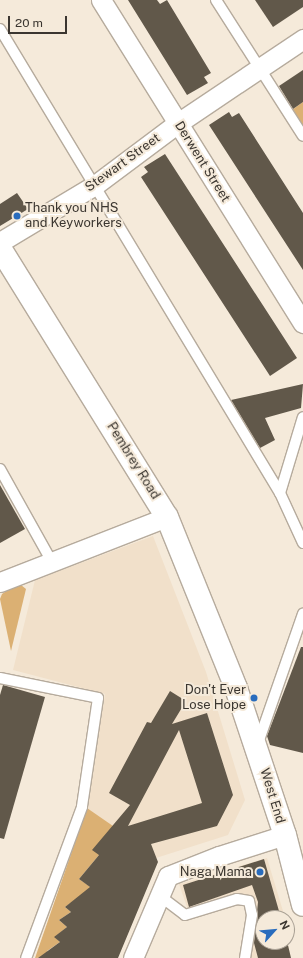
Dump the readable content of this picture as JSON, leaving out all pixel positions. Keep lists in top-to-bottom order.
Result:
{
  "streets": {
    "main road": ["Pembrey Road", "West End"],
    "street": ["Derwent Street", "Stewart Street"]
  },
  "crossings": [
    ["Derwent Street", "Stewart Street"],
    ["Pembrey Road", "West End"]
  ],
  "places": ["Thank you NHS and Keyworkers", "Don't Ever Lose Hope", "Naga Mama"],
  "scale_bar": "20 m",
  "north": "top right"
}
